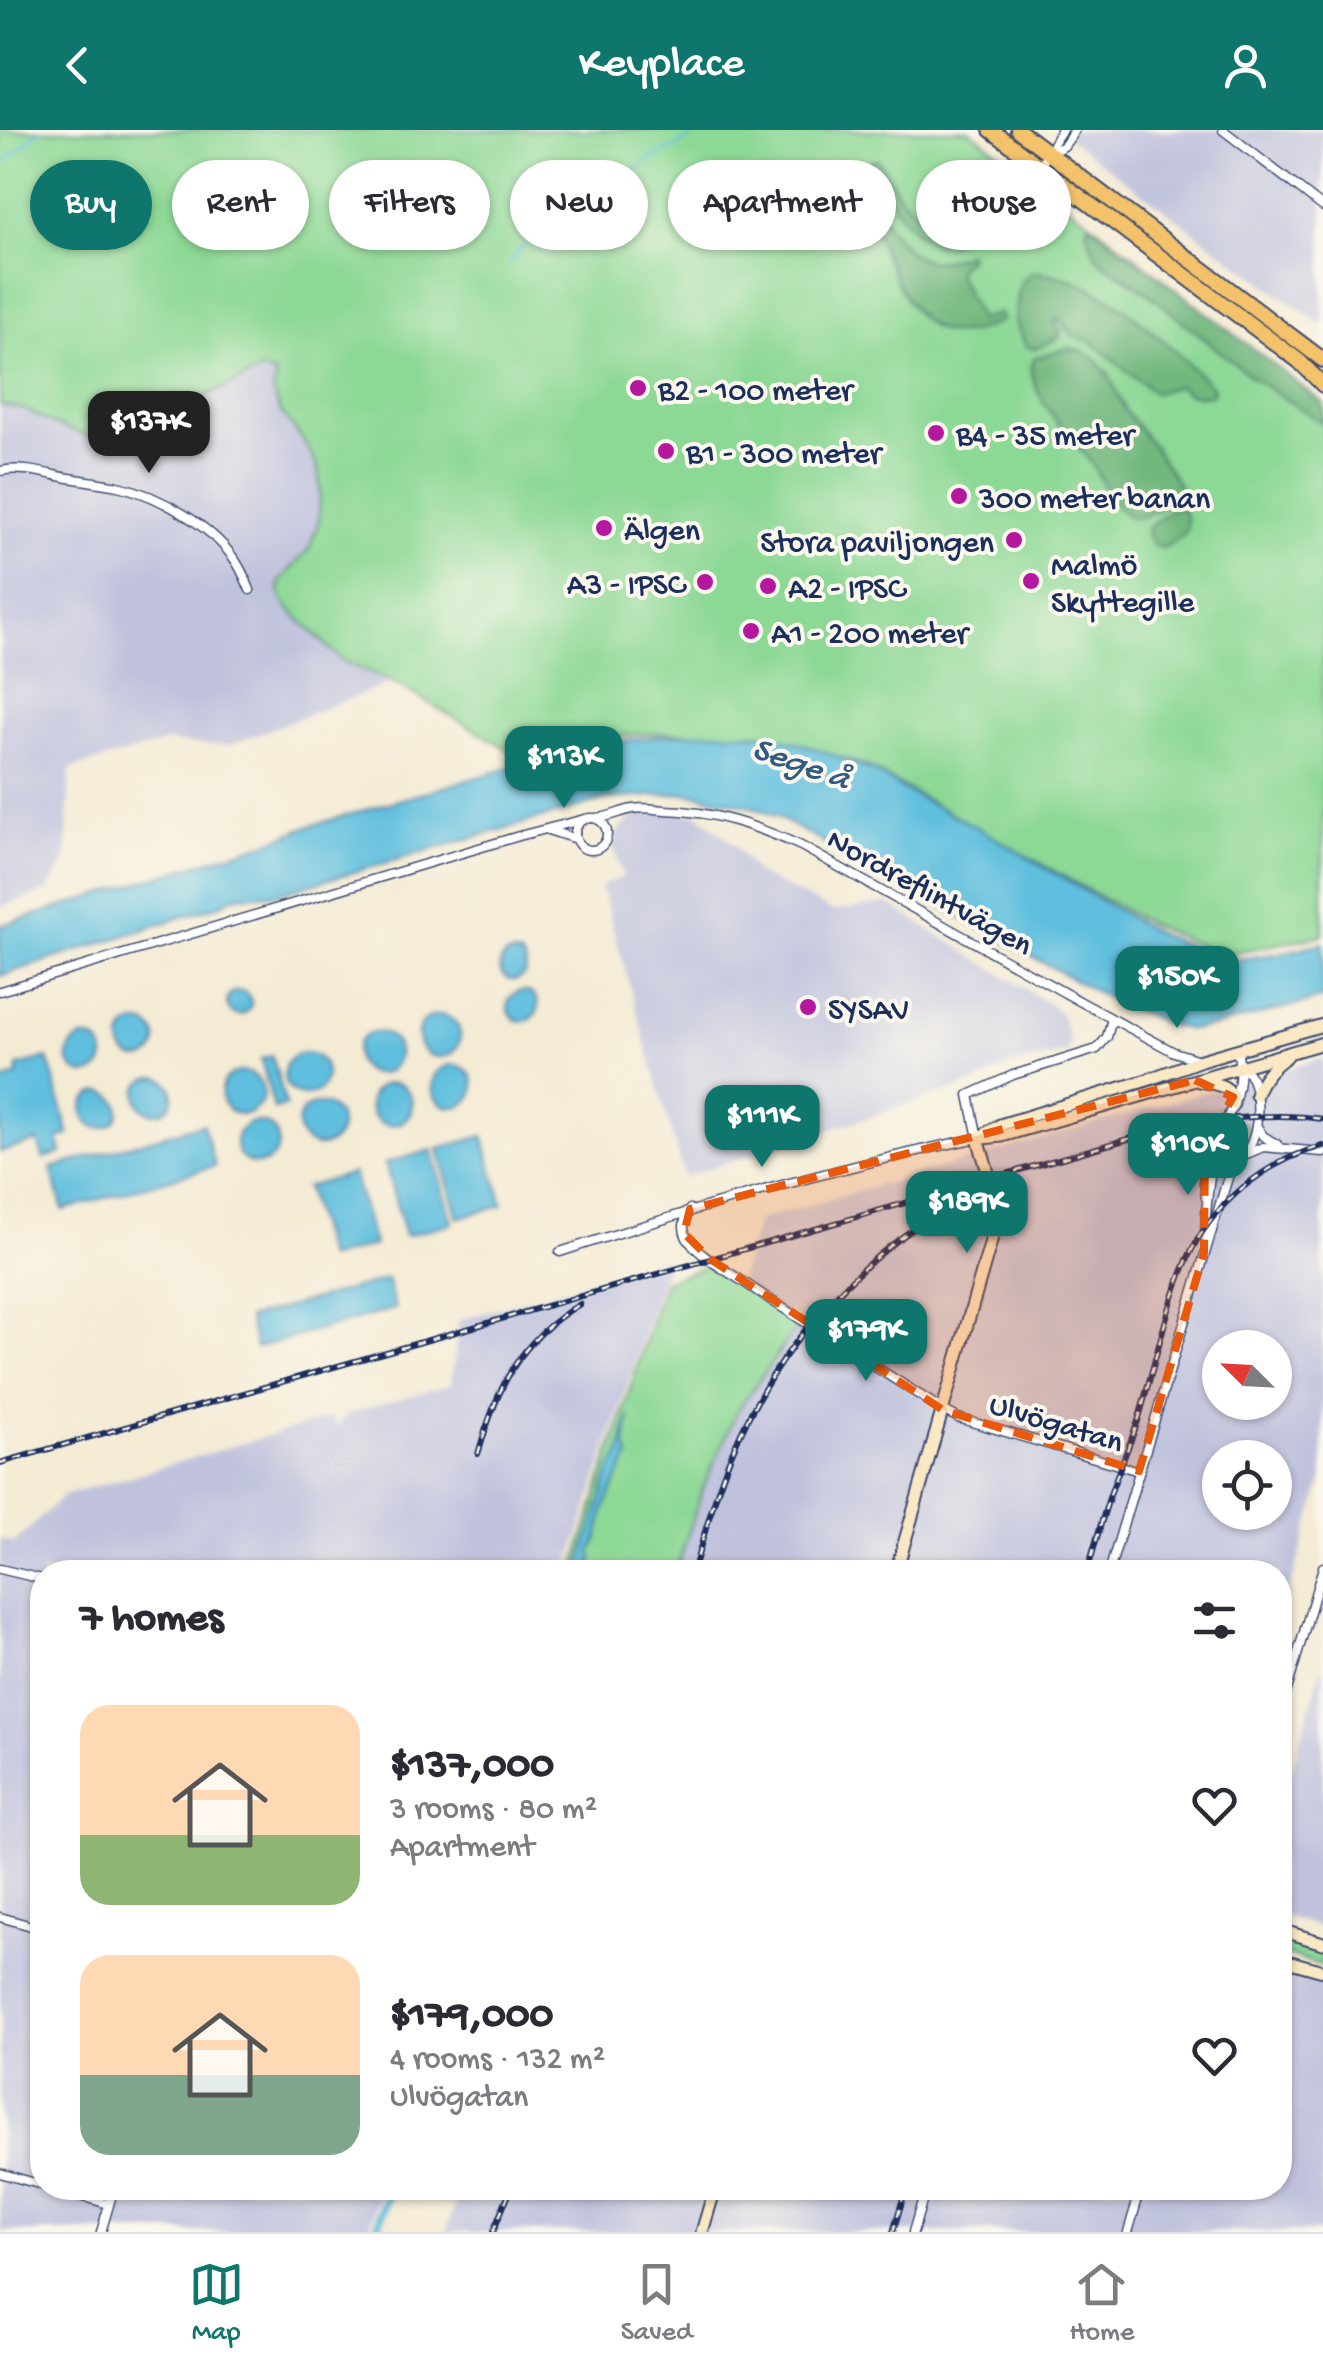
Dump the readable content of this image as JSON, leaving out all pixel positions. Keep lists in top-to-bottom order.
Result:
{
  "streets": {
    "street": ["Nordreflintvägen", "Ulvögatan"]
  },
  "water": ["Sege å"],
  "places": [
    "B2 - 100 meter",
    "B4 - 35 meter",
    "B1 - 300 meter",
    "300 meter banan",
    "Älgen",
    "Stora paviljongen",
    "Malmö Skyttegille",
    "A3 - IPSC",
    "A2 - IPSC",
    "A1 - 200 meter",
    "SYSAV"
  ],
  "north": "top left",
  "page": {
    "header": "Keyplace",
    "chip": [
      "Buy",
      "Rent",
      "Filters",
      "New",
      "Apartment",
      "House"
    ],
    "price": [
      "$137K",
      "$113K",
      "$150K",
      "$111K",
      "$110K",
      "$189K",
      "$179K"
    ],
    "heading": "7 homes",
    "list": [
      {
        "name": "$137,000",
        "note": "3 rooms · 80 m² · Apartment"
      },
      {
        "name": "$179,000",
        "note": "4 rooms · 132 m² · Ulvögatan"
      }
    ],
    "tabs": ["Map", "Saved", "Home"]
  }
}
